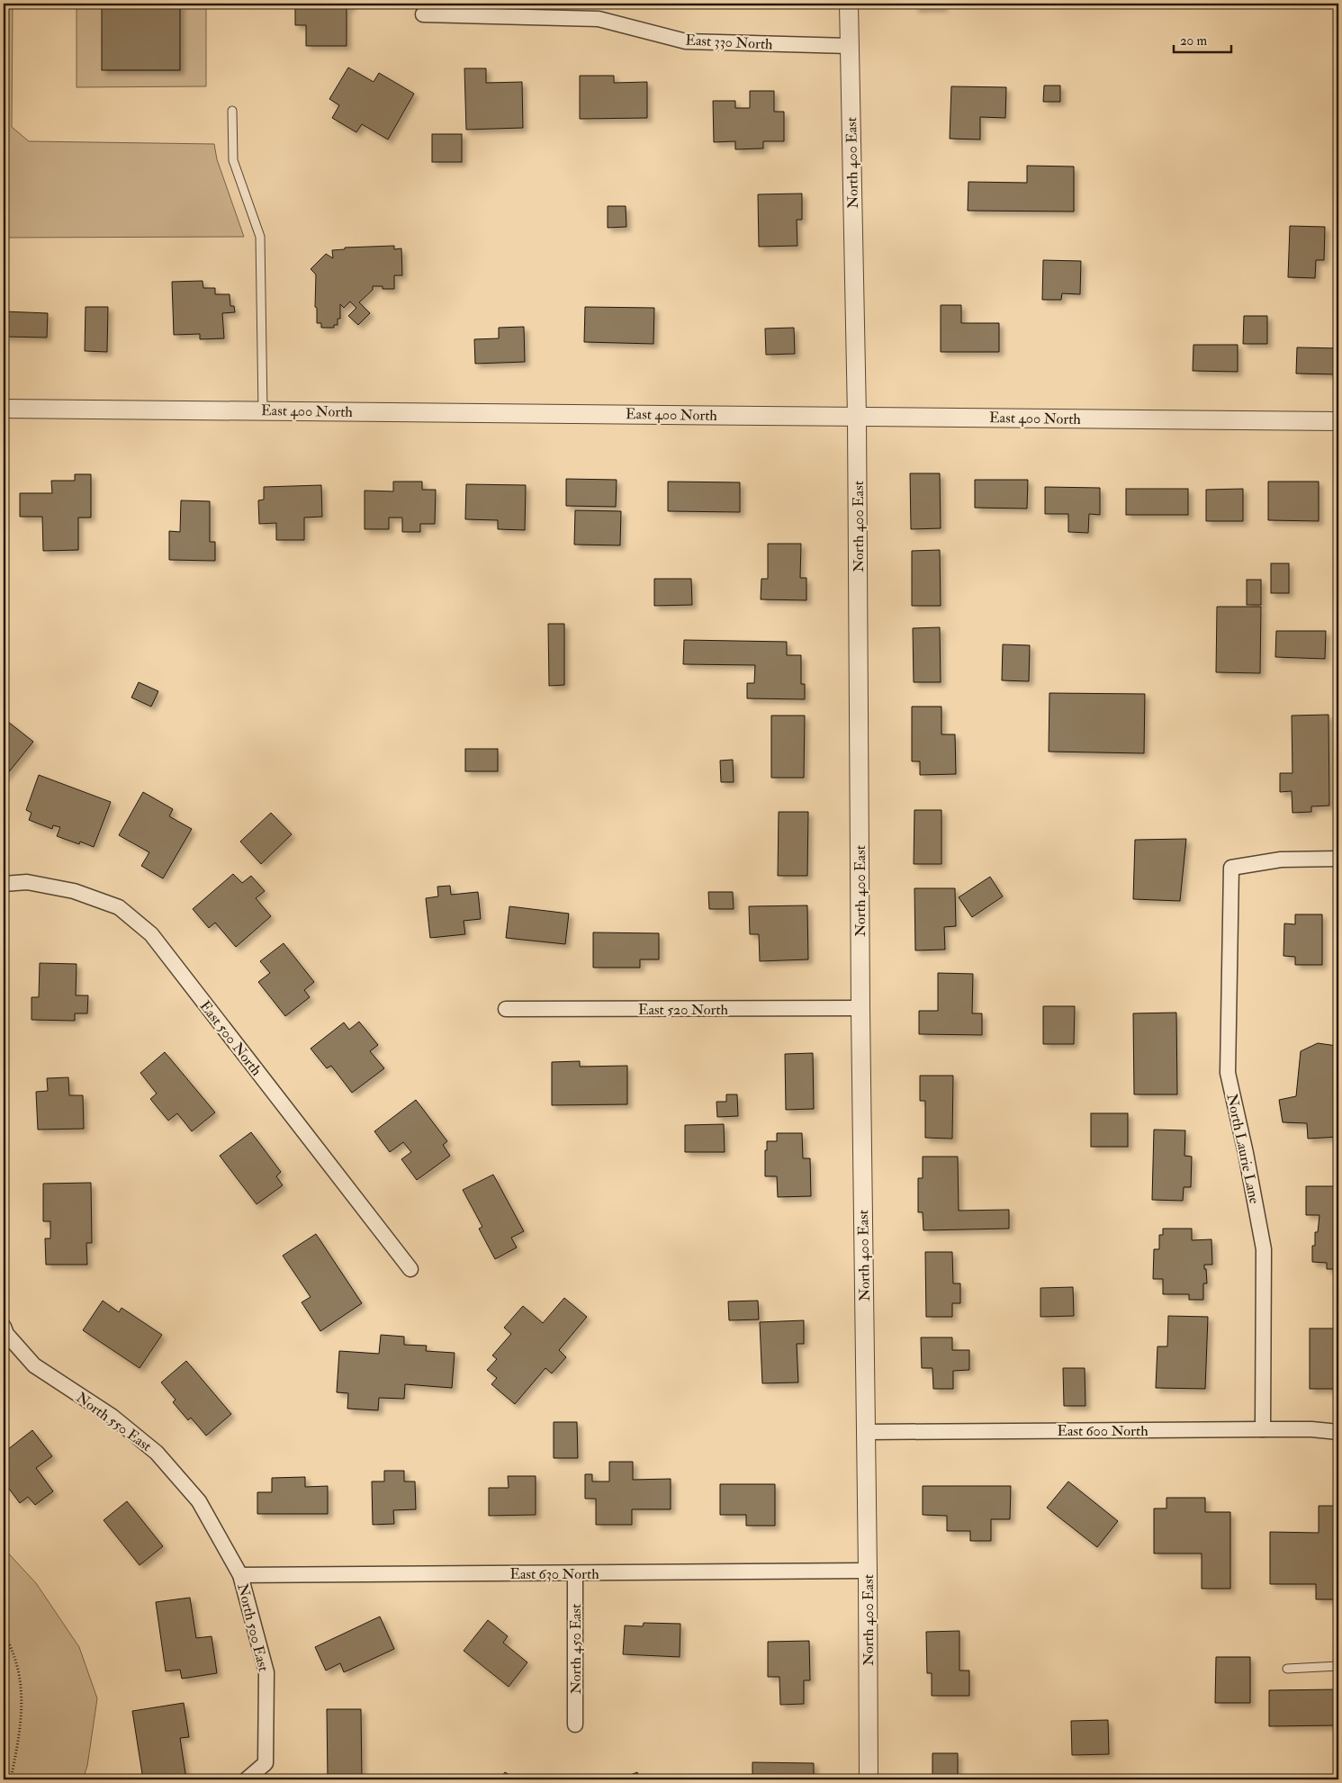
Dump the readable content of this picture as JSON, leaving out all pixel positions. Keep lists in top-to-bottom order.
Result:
{
  "streets": {
    "street": [
      "East 330 North",
      "North 400 East",
      "East 400 North",
      "East 520 North",
      "East 500 North",
      "North Laurie Lane",
      "North 550 East",
      "East 600 North",
      "East 630 North",
      "North 500 East",
      "North 450 East"
    ]
  },
  "crossings": [
    ["East 330 North", "North 400 East"],
    ["North 400 East", "East 400 North"],
    ["North 400 East", "East 520 North"],
    ["North 400 East", "East 600 North"],
    ["North 400 East", "East 630 North"],
    ["North Laurie Lane", "East 600 North"],
    ["North 550 East", "East 630 North"],
    ["North 550 East", "North 500 East"],
    ["East 630 North", "North 500 East"],
    ["East 630 North", "North 450 East"]
  ],
  "scale_bar": "20 m"
}
